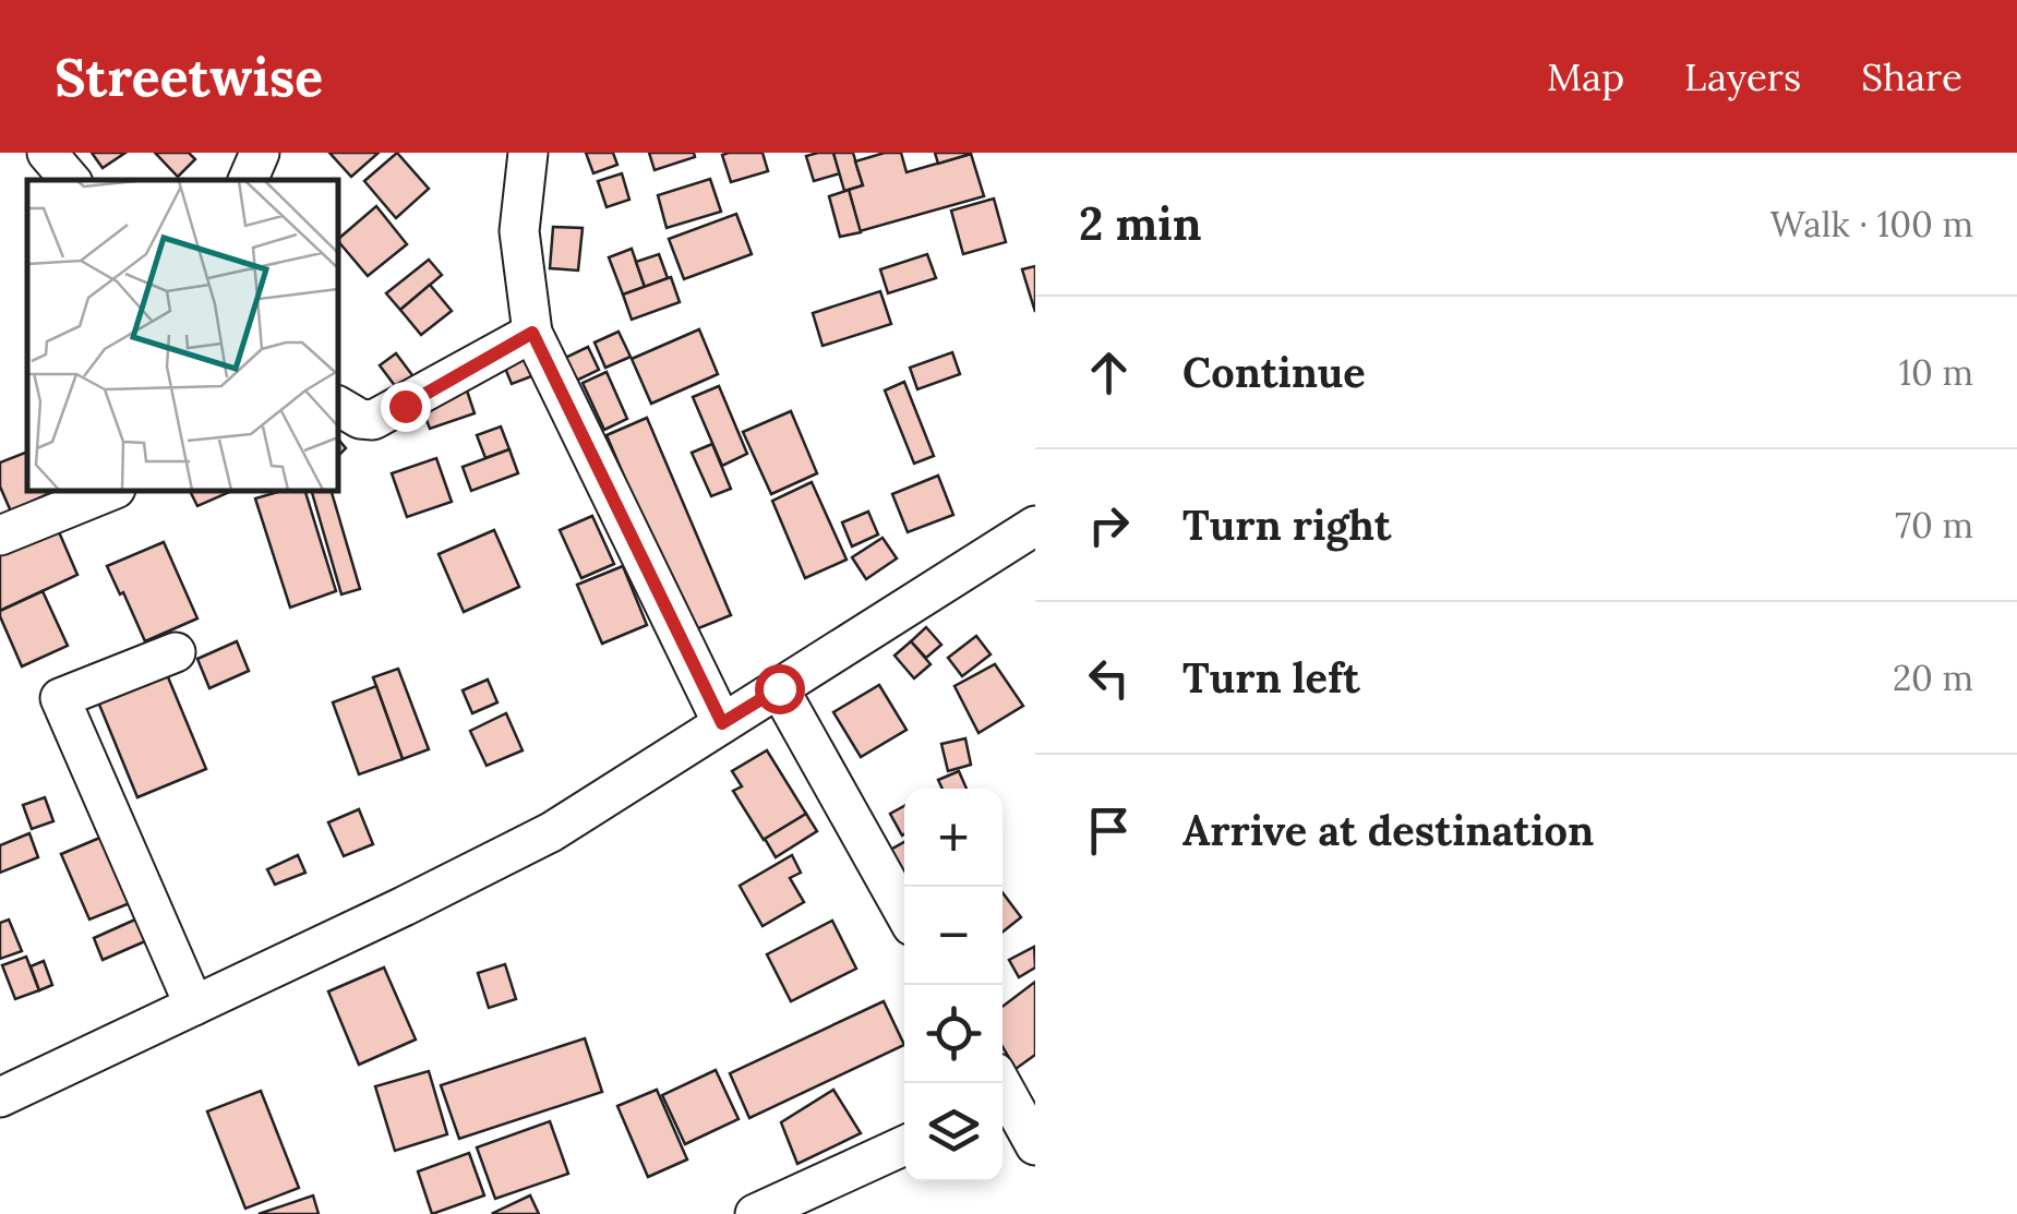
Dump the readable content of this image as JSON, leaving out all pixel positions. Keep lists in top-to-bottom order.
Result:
{
  "page": {
    "header": "Streetwise",
    "nav": ["Map", "Layers", "Share"],
    "heading": ["2 min", "Walk · 100 m"],
    "list": [
      ["Continue", "10 m"],
      ["Turn right", "70 m"],
      ["Turn left", "20 m"],
      "Arrive at destination"
    ],
    "map_buttons": ["+", "−"]
  }
}
